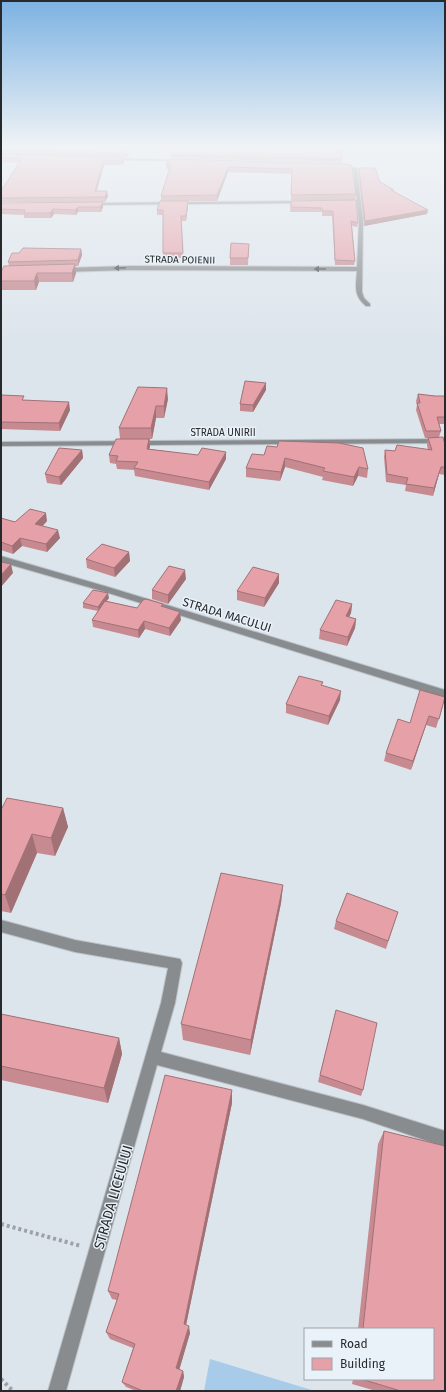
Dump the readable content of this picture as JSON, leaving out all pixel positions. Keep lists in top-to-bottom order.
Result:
{
  "streets": {
    "street": [
      "STRADA POIENII",
      "STRADA UNIRII",
      "STRADA MACULUI",
      "STRADA LICEULUI"
    ]
  },
  "one_way": ["STRADA POIENII"],
  "legend": ["Road", "Building"]
}
